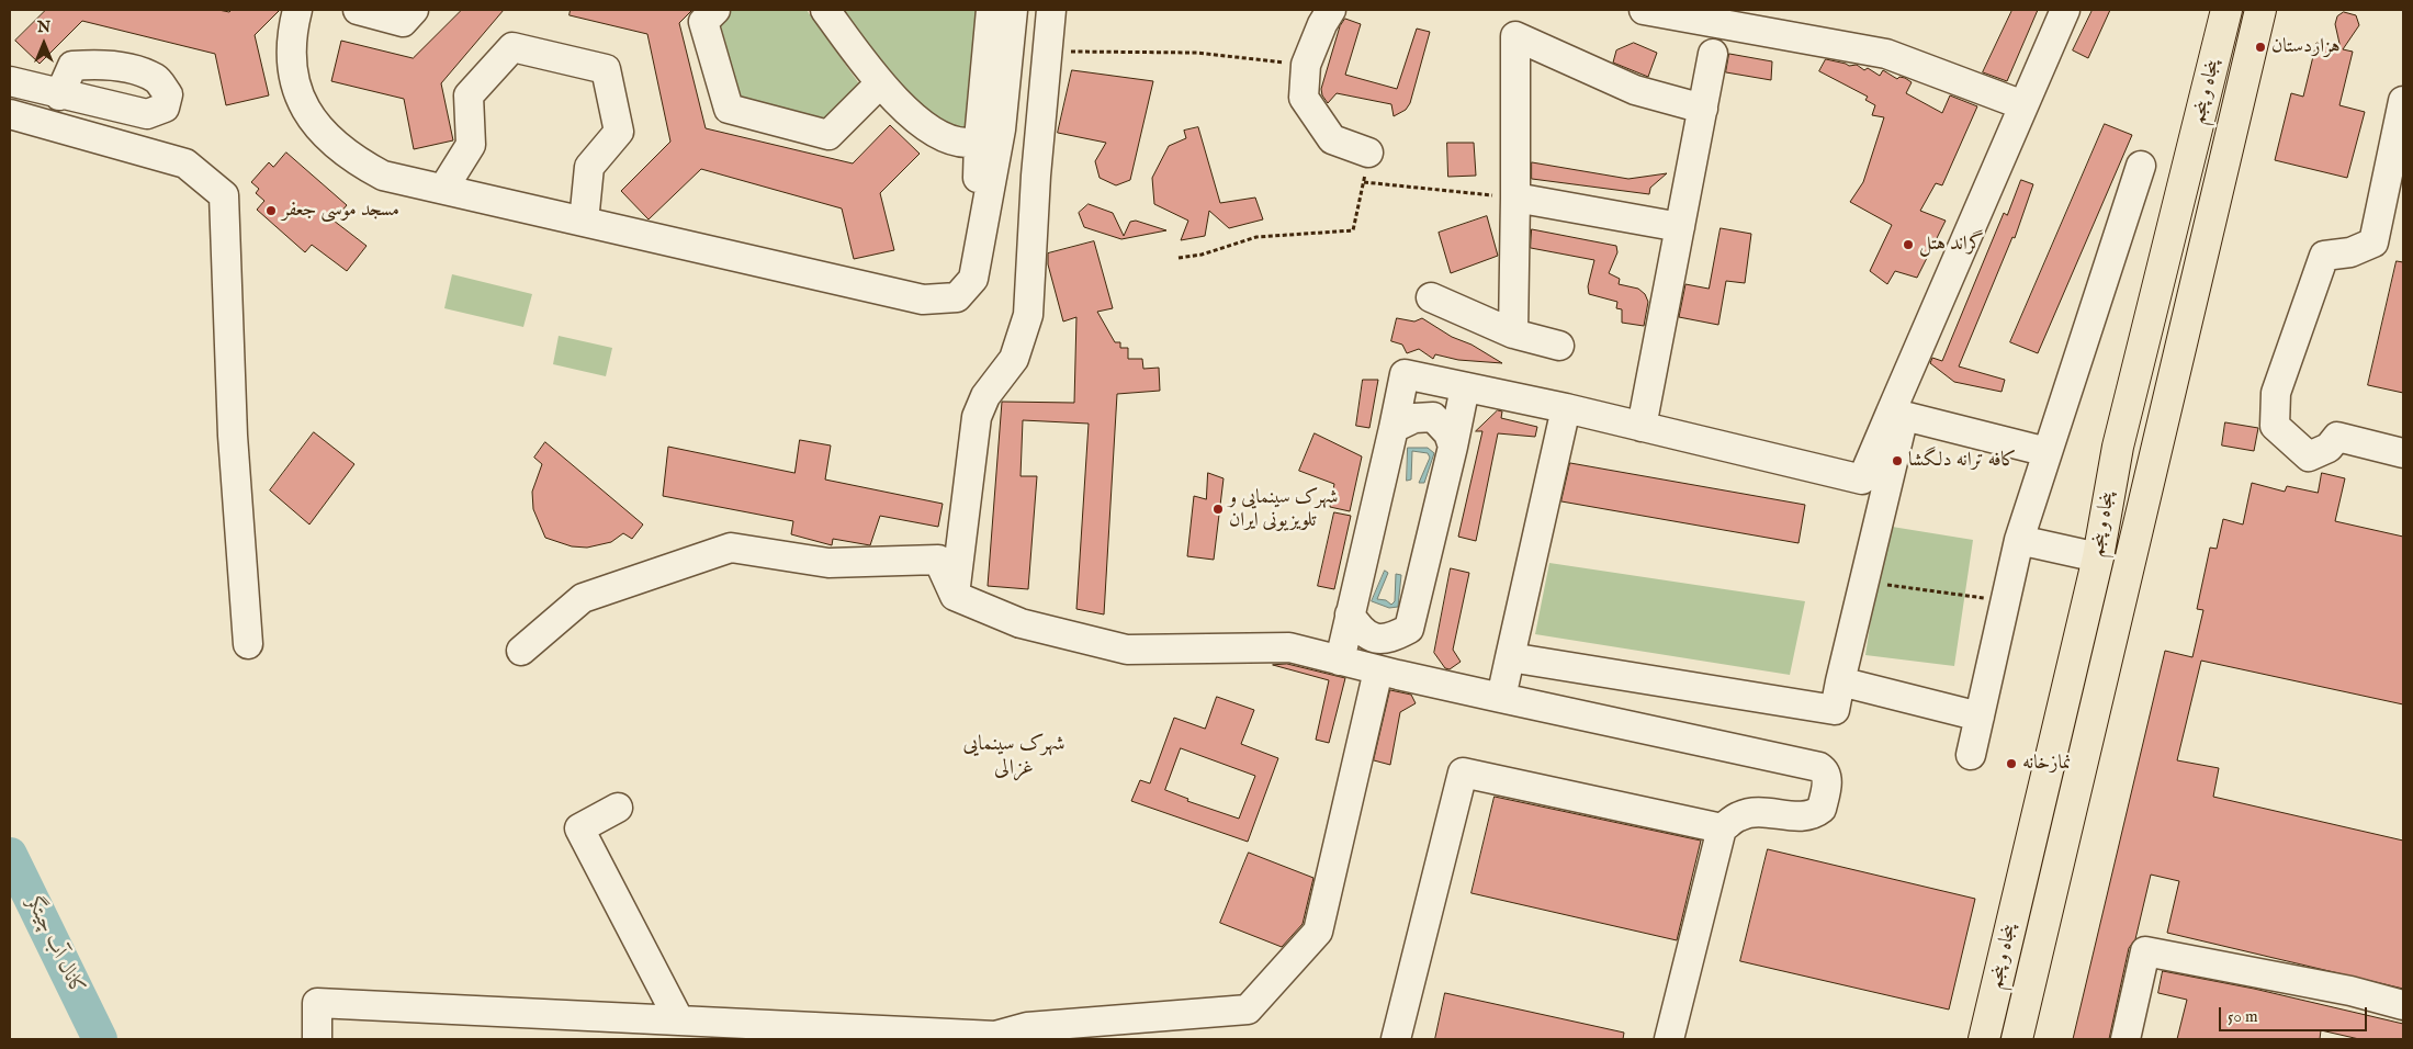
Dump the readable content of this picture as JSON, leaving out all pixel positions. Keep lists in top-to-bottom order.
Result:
{
  "streets": {
    "main road": ["پنجاه و پنجم"]
  },
  "districts": ["شهرک سینمایی غزالی"],
  "water": ["کانال آب چیتگر"],
  "places": [
    "هزاردستان",
    "مسجد موسی جعفر",
    "گراند هتل",
    "کافه ترانه دلگشا",
    "شهرک سینمایی و تلویزیونی ایران",
    "نمازخانه"
  ],
  "scale_bar": "50 m",
  "north": "top"
}
